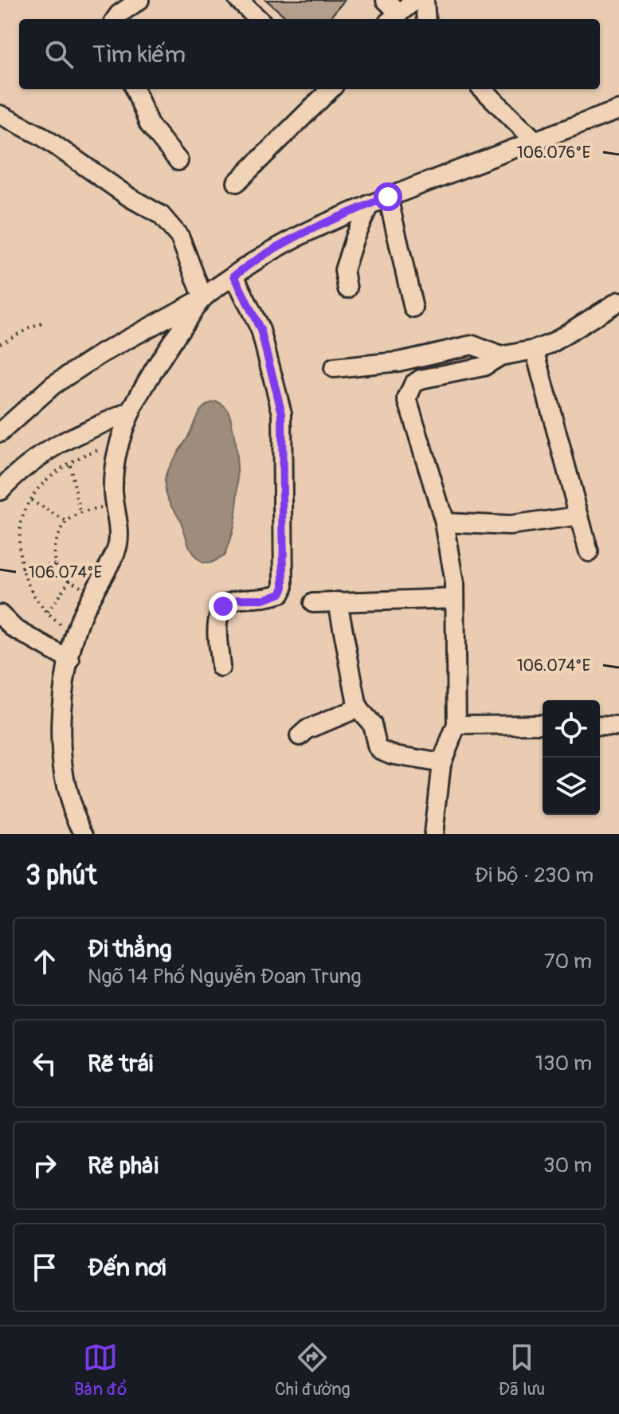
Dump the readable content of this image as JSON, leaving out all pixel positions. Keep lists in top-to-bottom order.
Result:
{
  "page": {
    "search": "Tìm kiếm",
    "heading": ["3 phút", "Đi bộ · 230 m"],
    "list": [
      ["Đi thẳng", "Ngõ 14 Phố Nguyễn Đoan Trung", "70 m"],
      ["Rẽ trái", "130 m"],
      ["Rẽ phải", "30 m"],
      "Đến nơi"
    ],
    "nav": ["Bản đồ", "Chỉ đường", "Đã lưu"]
  },
  "coordinates": ["106.076°E", "106.074°E"]
}
